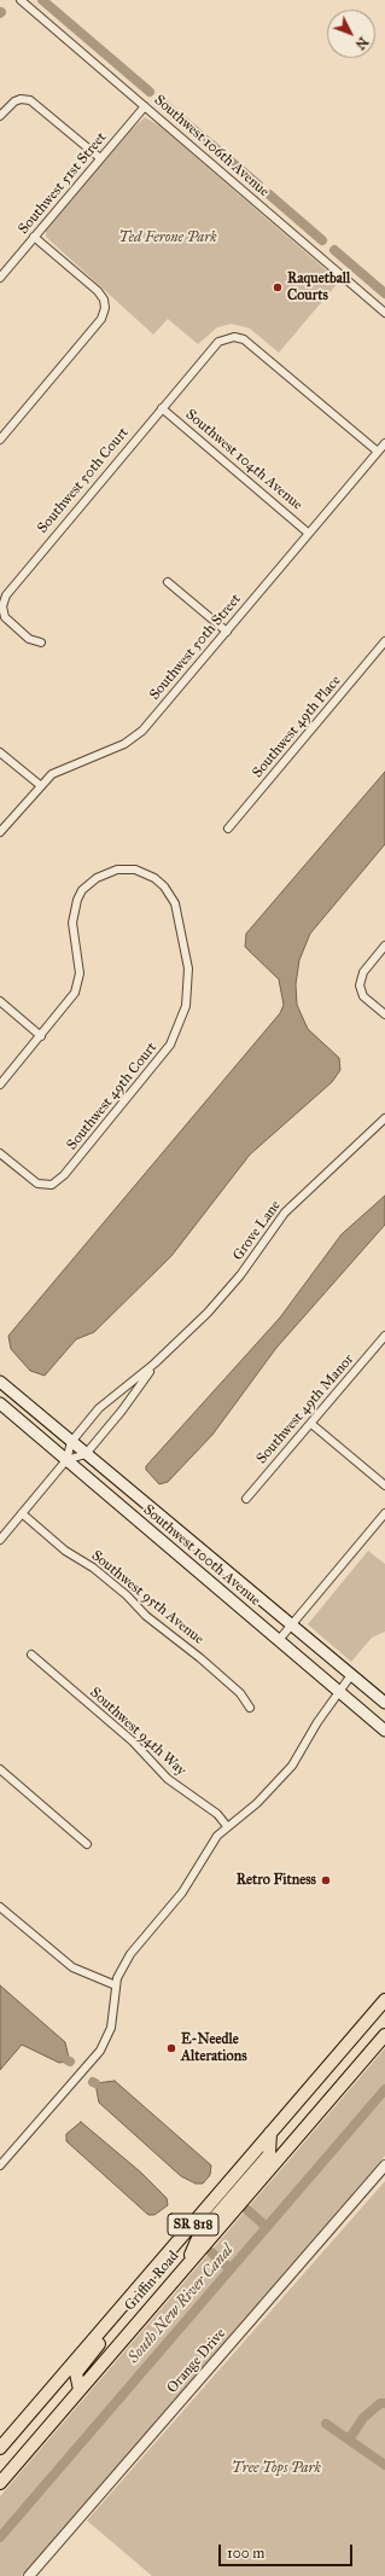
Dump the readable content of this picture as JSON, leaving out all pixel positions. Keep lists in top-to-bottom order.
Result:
{
  "streets": {
    "main road": ["Southwest 100th Avenue", "SR 818", "Griffin Road"],
    "street": [
      "Southwest 106th Avenue",
      "Southwest 51st Street",
      "Southwest 104th Avenue",
      "Southwest 50th Court",
      "Southwest 50th Street",
      "Southwest 49th Place",
      "Southwest 49th Court",
      "Grove Lane",
      "Southwest 49th Manor",
      "Southwest 95th Avenue",
      "Southwest 94th Way",
      "Orange Drive"
    ]
  },
  "crossings": [
    ["Southwest 106th Avenue", "Southwest 51st Street"],
    ["Southwest 104th Avenue", "Southwest 50th Court"],
    ["Southwest 104th Avenue", "Southwest 50th Street"],
    ["Southwest 50th Court", "Southwest 50th Street"],
    ["Grove Lane", "Southwest 100th Avenue"]
  ],
  "water": ["South New River Canal"],
  "parks": ["Ted Ferone Park", "Tree Tops Park"],
  "places": ["Raquetball Courts", "Retro Fitness", "E-Needle Alterations"],
  "scale_bar": "100 m",
  "north": "bottom right"
}
